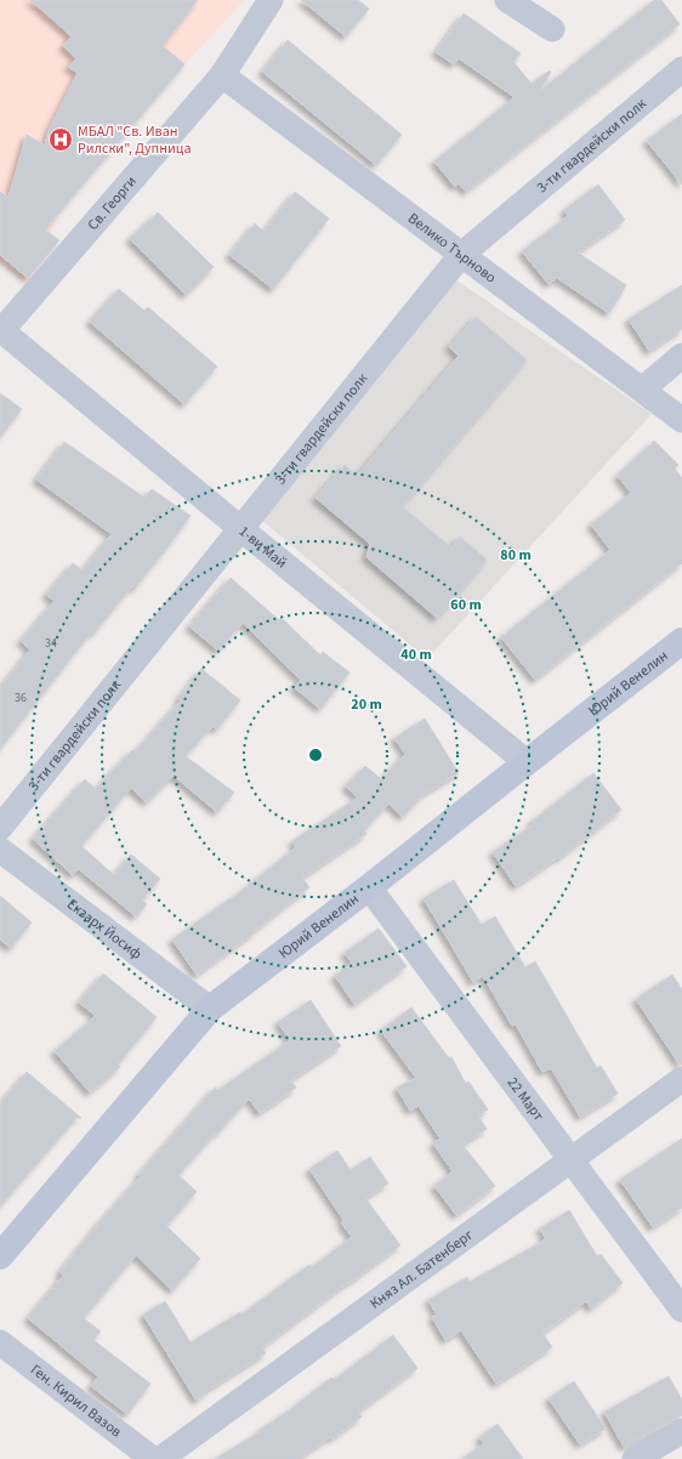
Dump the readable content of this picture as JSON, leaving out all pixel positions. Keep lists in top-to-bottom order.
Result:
{
  "streets": {
    "street": [
      "3-ти гвардейски полк",
      "Св. Георги",
      "Велико Търново",
      "1-ви Май",
      "Юрий Венелин",
      "Екзарх Йосиф",
      "22 Март",
      "Княз Ал. Батенберг",
      "Ген. Кирил Вазов"
    ]
  },
  "crossings": [
    ["3-ти гвардейски полк", "Велико Търново"],
    ["3-ти гвардейски полк", "1-ви Май"],
    ["Св. Георги", "Велико Търново"],
    ["Св. Георги", "1-ви Май"],
    ["1-ви Май", "Юрий Венелин"],
    ["Юрий Венелин", "Екзарх Йосиф"],
    ["Юрий Венелин", "22 Март"],
    ["22 Март", "Княз Ал. Батенберг"]
  ],
  "places": {
    "hospital": ["МБАЛ \"Св. Иван Рилски\", Дупница"]
  },
  "house_numbers": ["34", "36"],
  "rings": [
    "80 m",
    "60 m",
    "40 m",
    "20 m"
  ]
}
